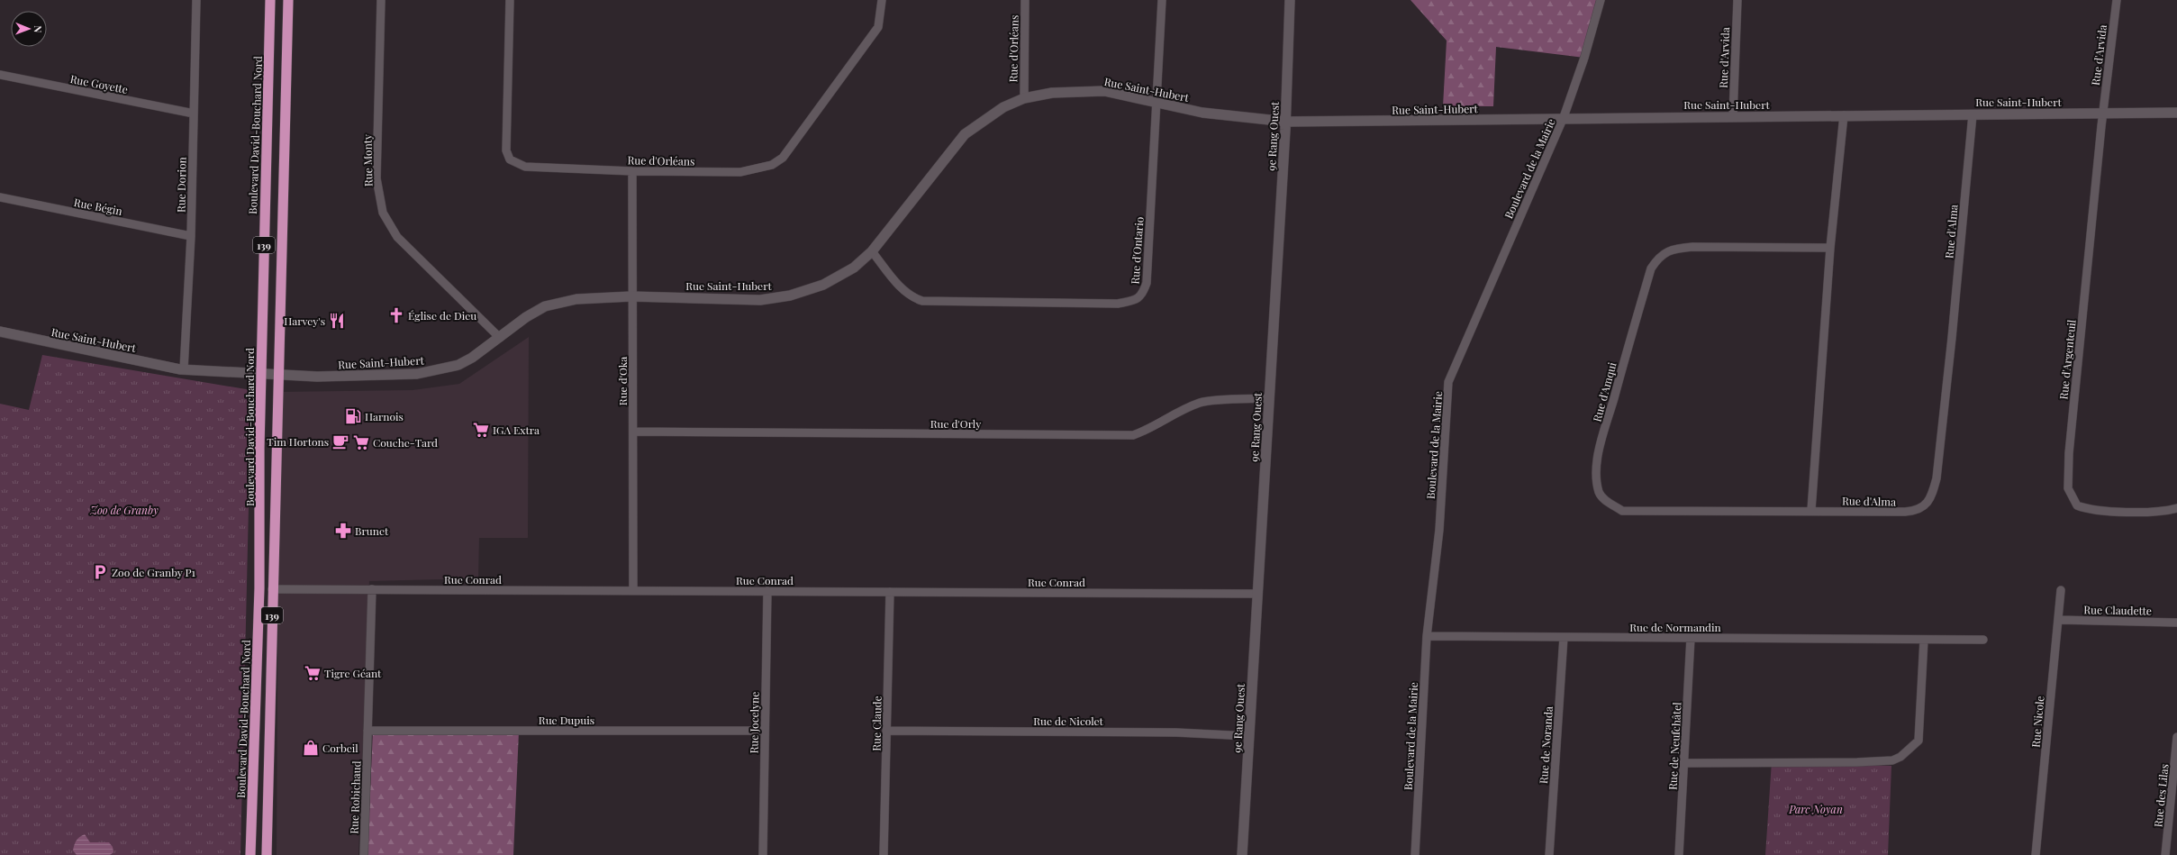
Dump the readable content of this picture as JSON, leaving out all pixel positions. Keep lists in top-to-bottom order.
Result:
{
  "streets": {
    "highway": ["Boulevard David-Bouchard Nord", "139"],
    "street": [
      "Rue d'Orléans",
      "Rue d'Arvida",
      "Rue Goyette",
      "Rue Saint-Hubert",
      "9e Rang Ouest",
      "Rue Monty",
      "Boulevard de la Mairie",
      "Rue Dorion",
      "Rue Bégin",
      "Rue d'Alma",
      "Rue d'Ontario",
      "Rue d'Argenteuil",
      "Rue d'Oka",
      "Rue d'Amqui",
      "Rue d'Orly",
      "Rue Conrad",
      "Rue Claudette",
      "Rue de Normandin",
      "Rue Dupuis",
      "Rue de Nicolet",
      "Rue Nicole",
      "Rue Jocelyne",
      "Rue Claude",
      "Rue de Noranda",
      "Rue de Neufchâtel",
      "Rue des Lilas",
      "Rue Robichaud"
    ]
  },
  "crossings": [
    ["Rue d'Orléans", "Rue Saint-Hubert"],
    ["Rue d'Orléans", "Rue d'Oka"],
    ["Rue d'Arvida", "Rue Saint-Hubert"],
    ["Rue d'Arvida", "Rue d'Argenteuil"],
    ["Rue Goyette", "Rue Dorion"],
    ["Rue Saint-Hubert", "Boulevard David-Bouchard Nord"],
    ["Rue Saint-Hubert", "9e Rang Ouest"],
    ["Rue Saint-Hubert", "Rue Monty"],
    ["Rue Saint-Hubert", "Boulevard de la Mairie"],
    ["Rue Saint-Hubert", "Rue Dorion"],
    ["Rue Saint-Hubert", "Rue d'Alma"],
    ["Rue Saint-Hubert", "139"],
    ["Rue Saint-Hubert", "Rue d'Ontario"],
    ["Rue Saint-Hubert", "Rue d'Argenteuil"],
    ["Rue Saint-Hubert", "Rue d'Oka"],
    ["9e Rang Ouest", "Rue d'Orly"],
    ["9e Rang Ouest", "Rue Conrad"],
    ["9e Rang Ouest", "Rue de Nicolet"],
    ["Boulevard de la Mairie", "Rue de Normandin"],
    ["Rue Dorion", "Rue Bégin"],
    ["Rue d'Alma", "Rue d'Amqui"],
    ["139", "Rue Conrad"],
    ["Rue d'Oka", "Rue d'Orly"],
    ["Rue d'Oka", "Rue Conrad"],
    ["Rue Conrad", "Rue Jocelyne"],
    ["Rue Conrad", "Rue Claude"],
    ["Rue Conrad", "Rue Robichaud"],
    ["Rue Claudette", "Rue Nicole"],
    ["Rue de Normandin", "Rue de Noranda"],
    ["Rue de Normandin", "Rue de Neufchâtel"],
    ["Rue Dupuis", "Rue Jocelyne"],
    ["Rue Dupuis", "Rue Robichaud"],
    ["Rue de Nicolet", "Rue Claude"]
  ],
  "parks": ["Zoo de Granby", "Parc Noyan"],
  "places": {
    "church": ["Église de Dieu"],
    "restaurant": ["Harvey's"],
    "fuel station": ["Harnois"],
    "supermarket": ["IGA Extra", "Couche-Tard", "Tigre Géant"],
    "cafe": ["Tim Hortons"],
    "pharmacy": ["Brunet"],
    "parking": ["Zoo de Granby P1"],
    "shop": ["Corbeil"]
  },
  "north": "right"
}
